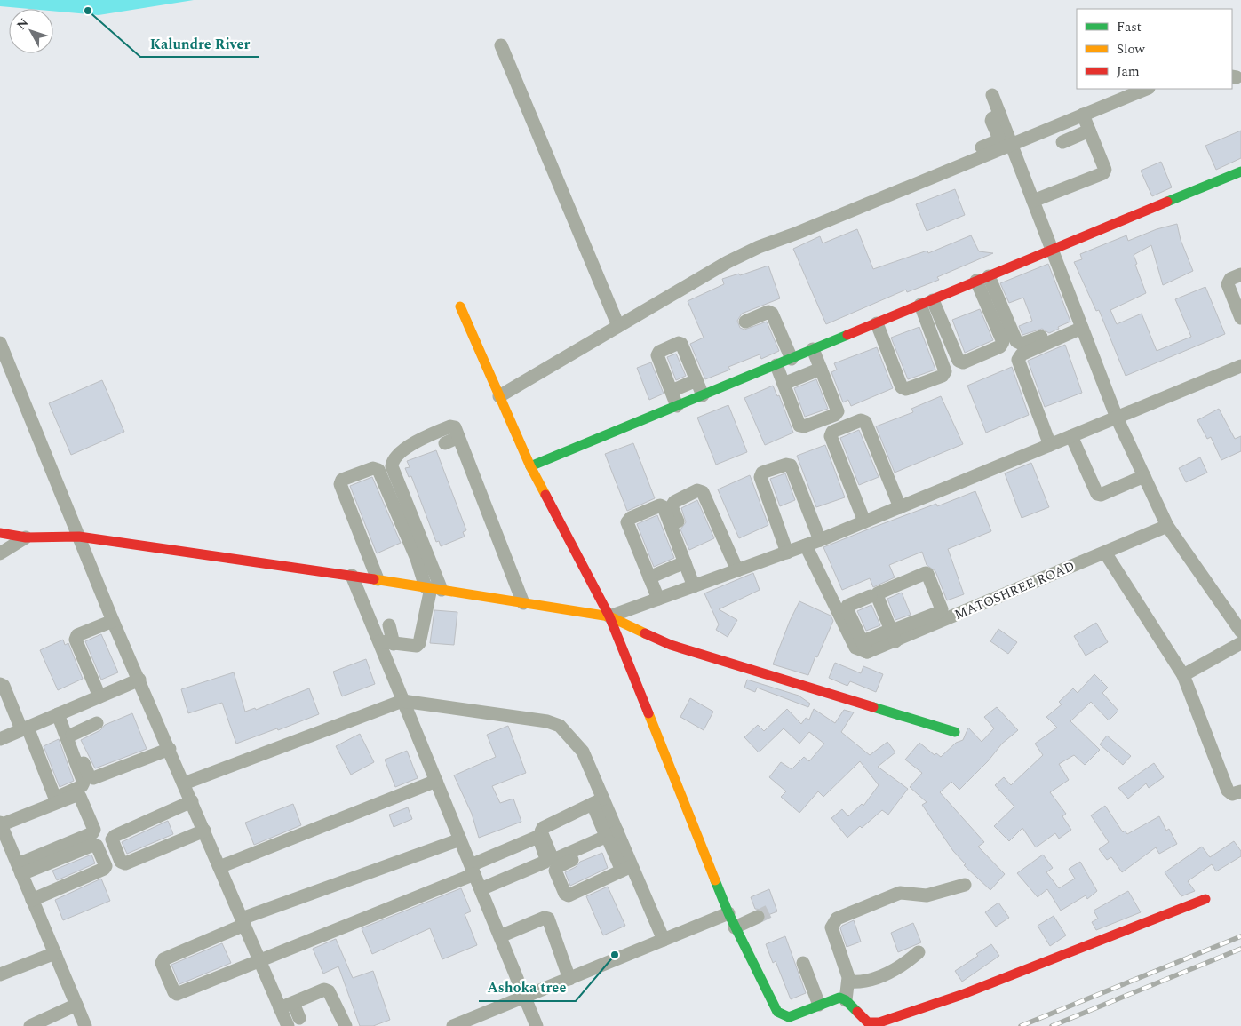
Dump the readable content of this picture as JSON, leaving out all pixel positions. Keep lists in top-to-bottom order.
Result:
{
  "streets": {
    "street": ["MATOSHREE ROAD"]
  },
  "places": ["Kalundre River", "Ashoka tree"],
  "legend": ["Fast", "Slow", "Jam"],
  "north": "top left"
}
